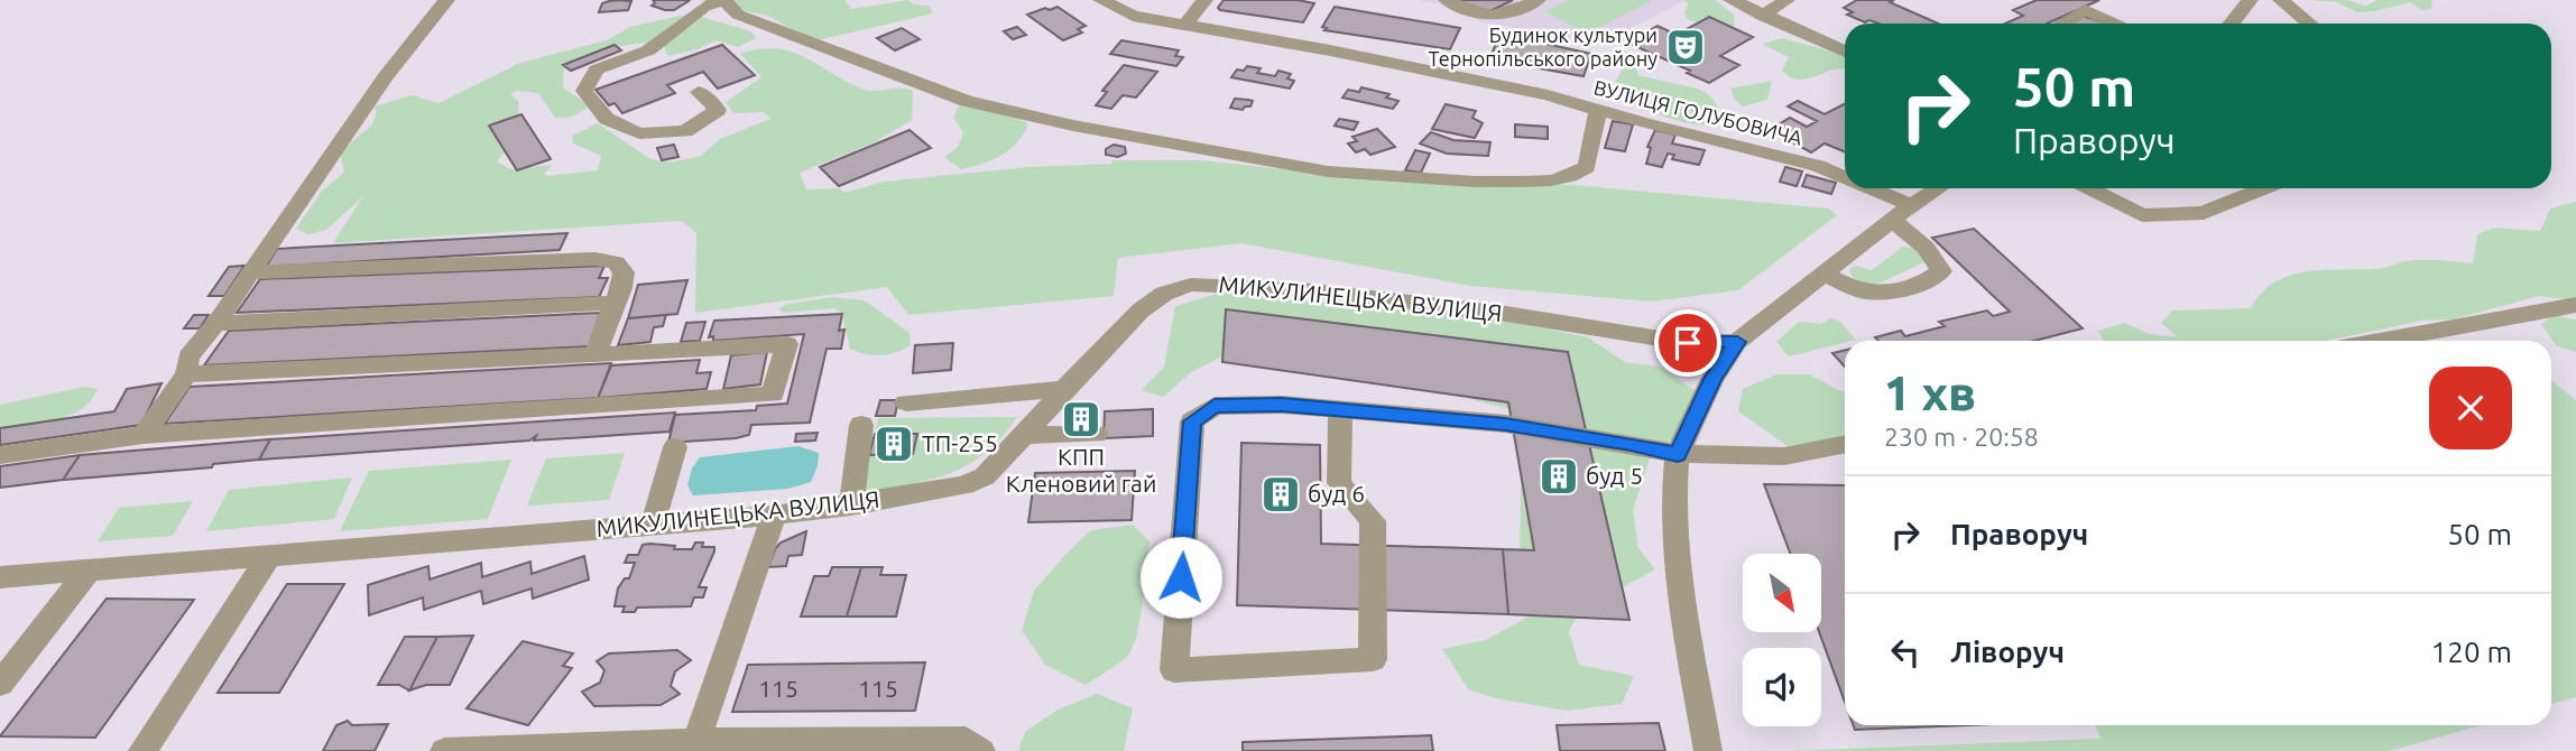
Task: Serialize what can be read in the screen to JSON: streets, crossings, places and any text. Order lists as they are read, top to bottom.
{
  "streets": {
    "street": ["ВУЛИЦЯ ГОЛУБОВИЧА", "МИКУЛИНЕЦЬКА ВУЛИЦЯ"]
  },
  "places": {
    "theatre": ["Будинок культури Тернопільського району"],
    "building": [
      "КПП Кленовий гай",
      "ТП-255",
      "буд 5",
      "буд 6"
    ]
  },
  "house_numbers": ["115", "115"],
  "north": "bottom right",
  "page": {
    "turn": ["50 m", "Праворуч"],
    "heading": ["1 хв", "230 m · 20:58"],
    "list": [
      {
        "name": "Праворуч",
        "value": "50 m"
      },
      {
        "name": "Ліворуч",
        "value": "120 m"
      }
    ]
  }
}
